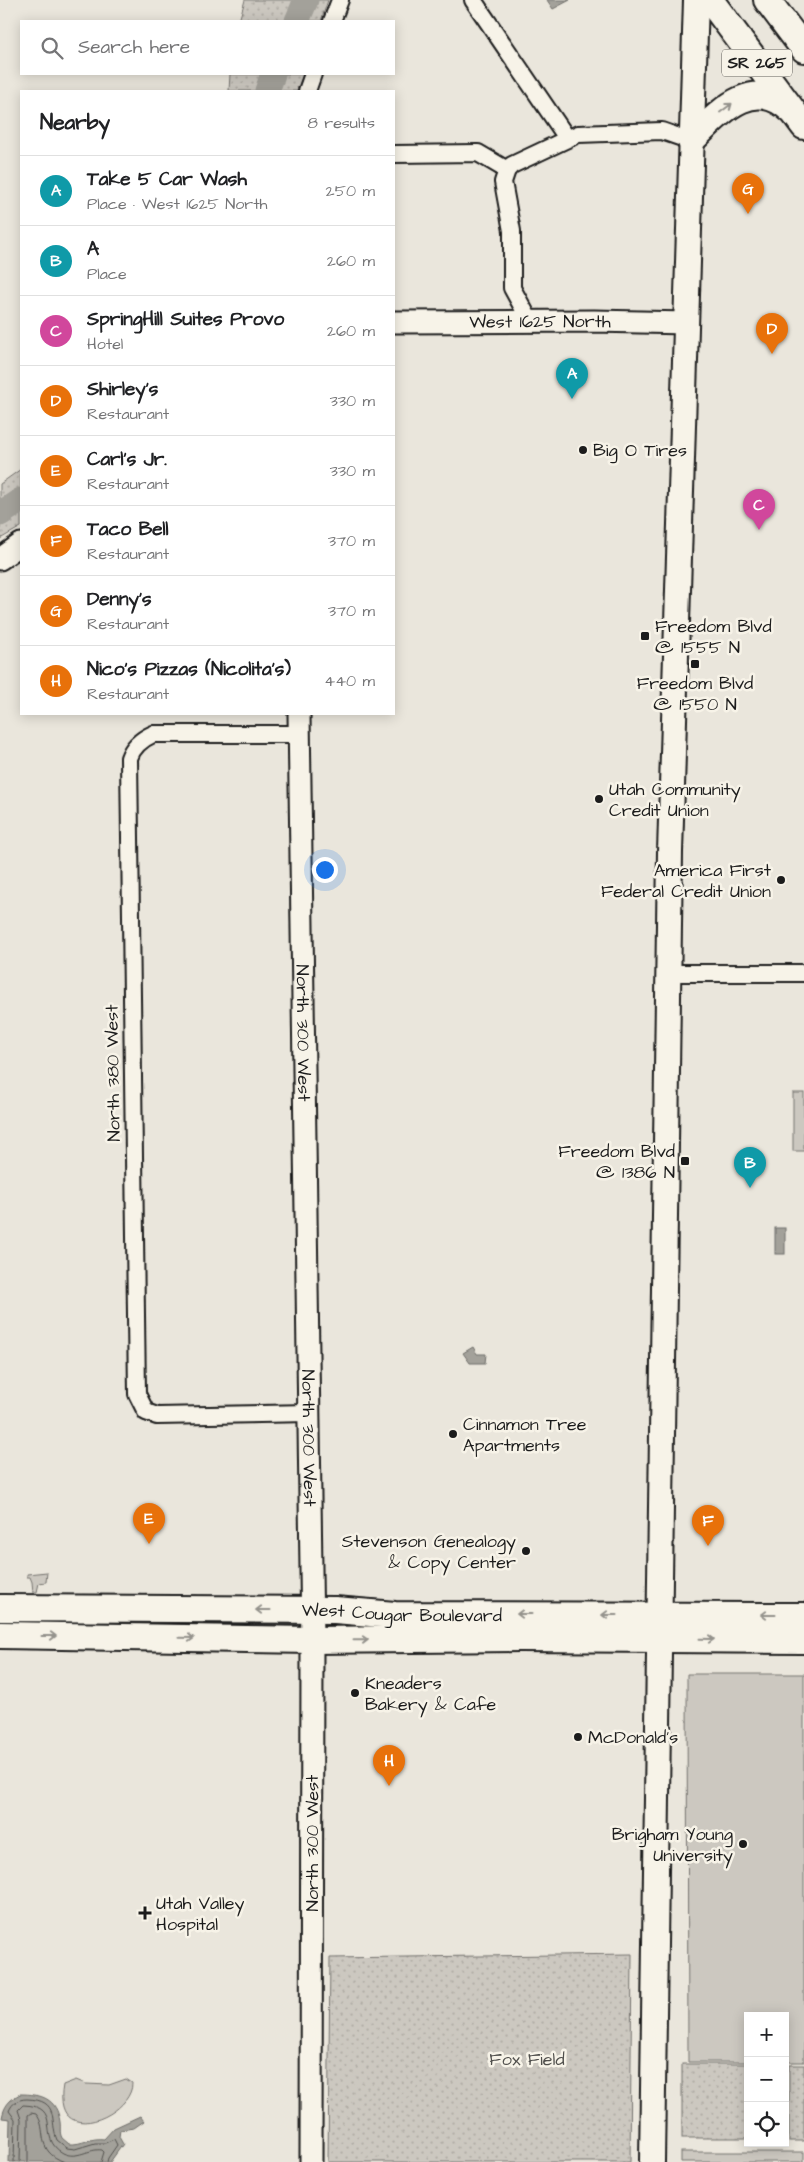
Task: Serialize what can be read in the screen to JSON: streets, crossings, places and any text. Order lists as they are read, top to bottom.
{
  "streets": {
    "main road": ["SR 265", "West Cougar Boulevard"],
    "street": ["West 1625 North", "North 300 West", "North 380 West"]
  },
  "crossings": [
    ["North 300 West", "North 380 West"],
    ["North 300 West", "West Cougar Boulevard"]
  ],
  "parks": ["Fox Field"],
  "places": {
    "other": [
      "Big O Tires",
      "Utah Community Credit Union",
      "America First Federal Credit Union",
      "Cinnamon Tree Apartments",
      "Stevenson Genealogy & Copy Center",
      "Kneaders Bakery & Cafe",
      "McDonald's",
      "Brigham Young University"
    ],
    "transit": ["Freedom Blvd @ 1555 N", "Freedom Blvd @ 1550 N", "Freedom Blvd @ 1386 N"],
    "health": ["Utah Valley Hospital"]
  },
  "page": {
    "search": "Search here",
    "heading": ["Nearby", "8 results"],
    "list": [
      {
        "mark": "A",
        "name": "Take 5 Car Wash",
        "note": "Place · West 1625 North",
        "value": "250 m"
      },
      {
        "mark": "B",
        "name": "A",
        "note": "Place",
        "value": "260 m"
      },
      {
        "mark": "C",
        "name": "SpringHill Suites Provo",
        "note": "Hotel",
        "value": "260 m"
      },
      {
        "mark": "D",
        "name": "Shirley's",
        "note": "Restaurant",
        "value": "330 m"
      },
      {
        "mark": "E",
        "name": "Carl's Jr.",
        "note": "Restaurant",
        "value": "330 m"
      },
      {
        "mark": "F",
        "name": "Taco Bell",
        "note": "Restaurant",
        "value": "370 m"
      },
      {
        "mark": "G",
        "name": "Denny's",
        "note": "Restaurant",
        "value": "370 m"
      },
      {
        "mark": "H",
        "name": "Nico's Pizzas (Nicolita's)",
        "note": "Restaurant",
        "value": "440 m"
      }
    ],
    "pins": [
      "G",
      "D",
      "A",
      "C",
      "B",
      "E",
      "F",
      "H"
    ],
    "map_buttons": ["+", "−"]
  }
}
